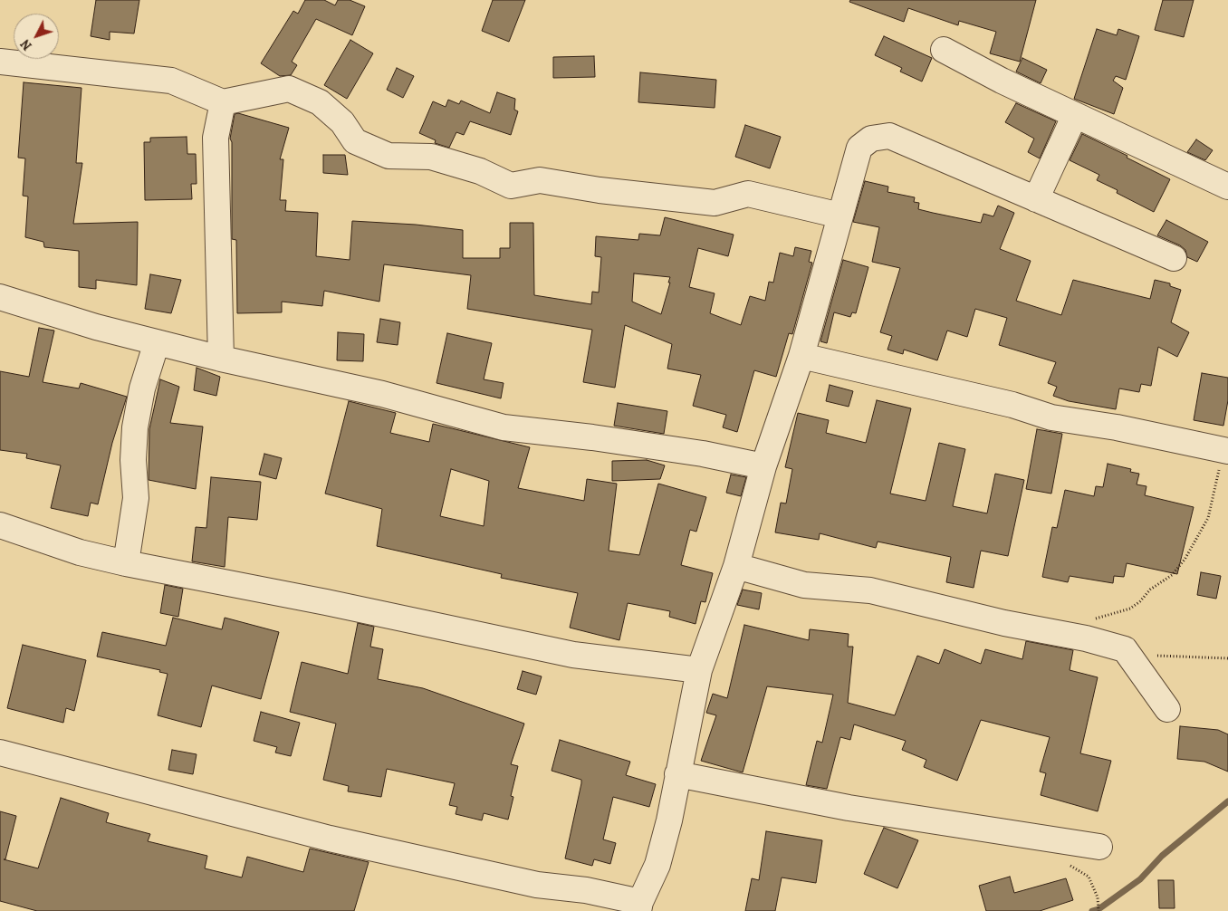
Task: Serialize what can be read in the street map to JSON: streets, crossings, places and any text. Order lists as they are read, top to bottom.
{
  "north": "bottom left"
}
